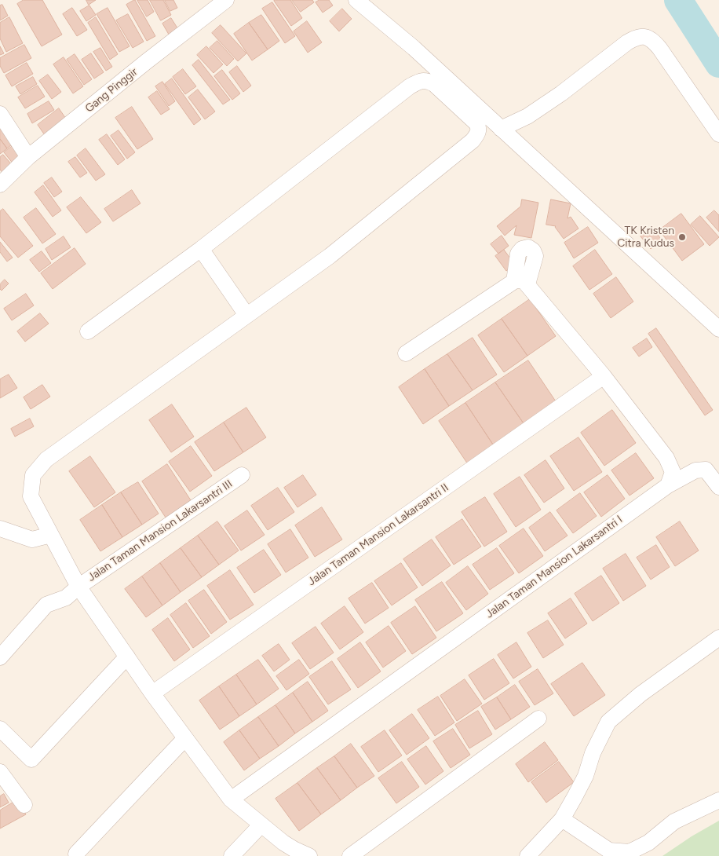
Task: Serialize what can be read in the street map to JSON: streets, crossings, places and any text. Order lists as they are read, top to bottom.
{
  "streets": {
    "street": [
      "Gang Pinggir",
      "Jalan Taman Mansion Lakarsantri III",
      "Jalan Taman Mansion Lakarsantri II",
      "Jalan Taman Mansion Lakarsantri I"
    ]
  },
  "places": ["TK Kristen Citra Kudus"]
}
